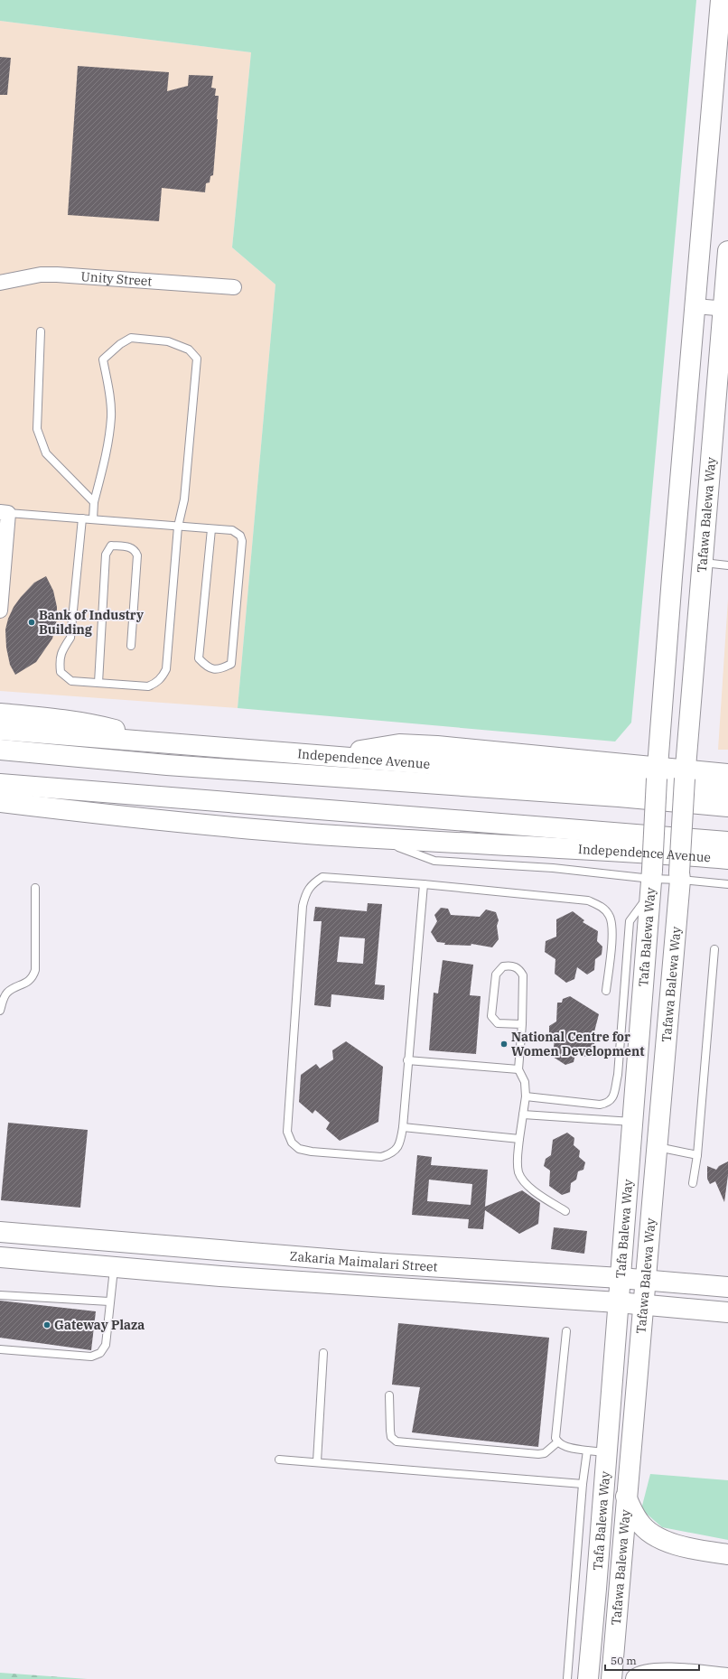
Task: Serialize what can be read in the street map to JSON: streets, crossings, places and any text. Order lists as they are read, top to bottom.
{
  "streets": {
    "main road": [
      "Tafawa Balewa Way",
      "Independence Avenue",
      "Tafa Balewa Way",
      "Zakaria Maimalari Street"
    ],
    "street": ["Unity Street"]
  },
  "crossings": [
    ["Tafawa Balewa Way", "Zakaria Maimalari Street"],
    ["Tafa Balewa Way", "Zakaria Maimalari Street"]
  ],
  "places": ["Bank of Industry Building", "National Centre for Women Development", "Gateway Plaza"],
  "scale_bar": "50 m"
}
